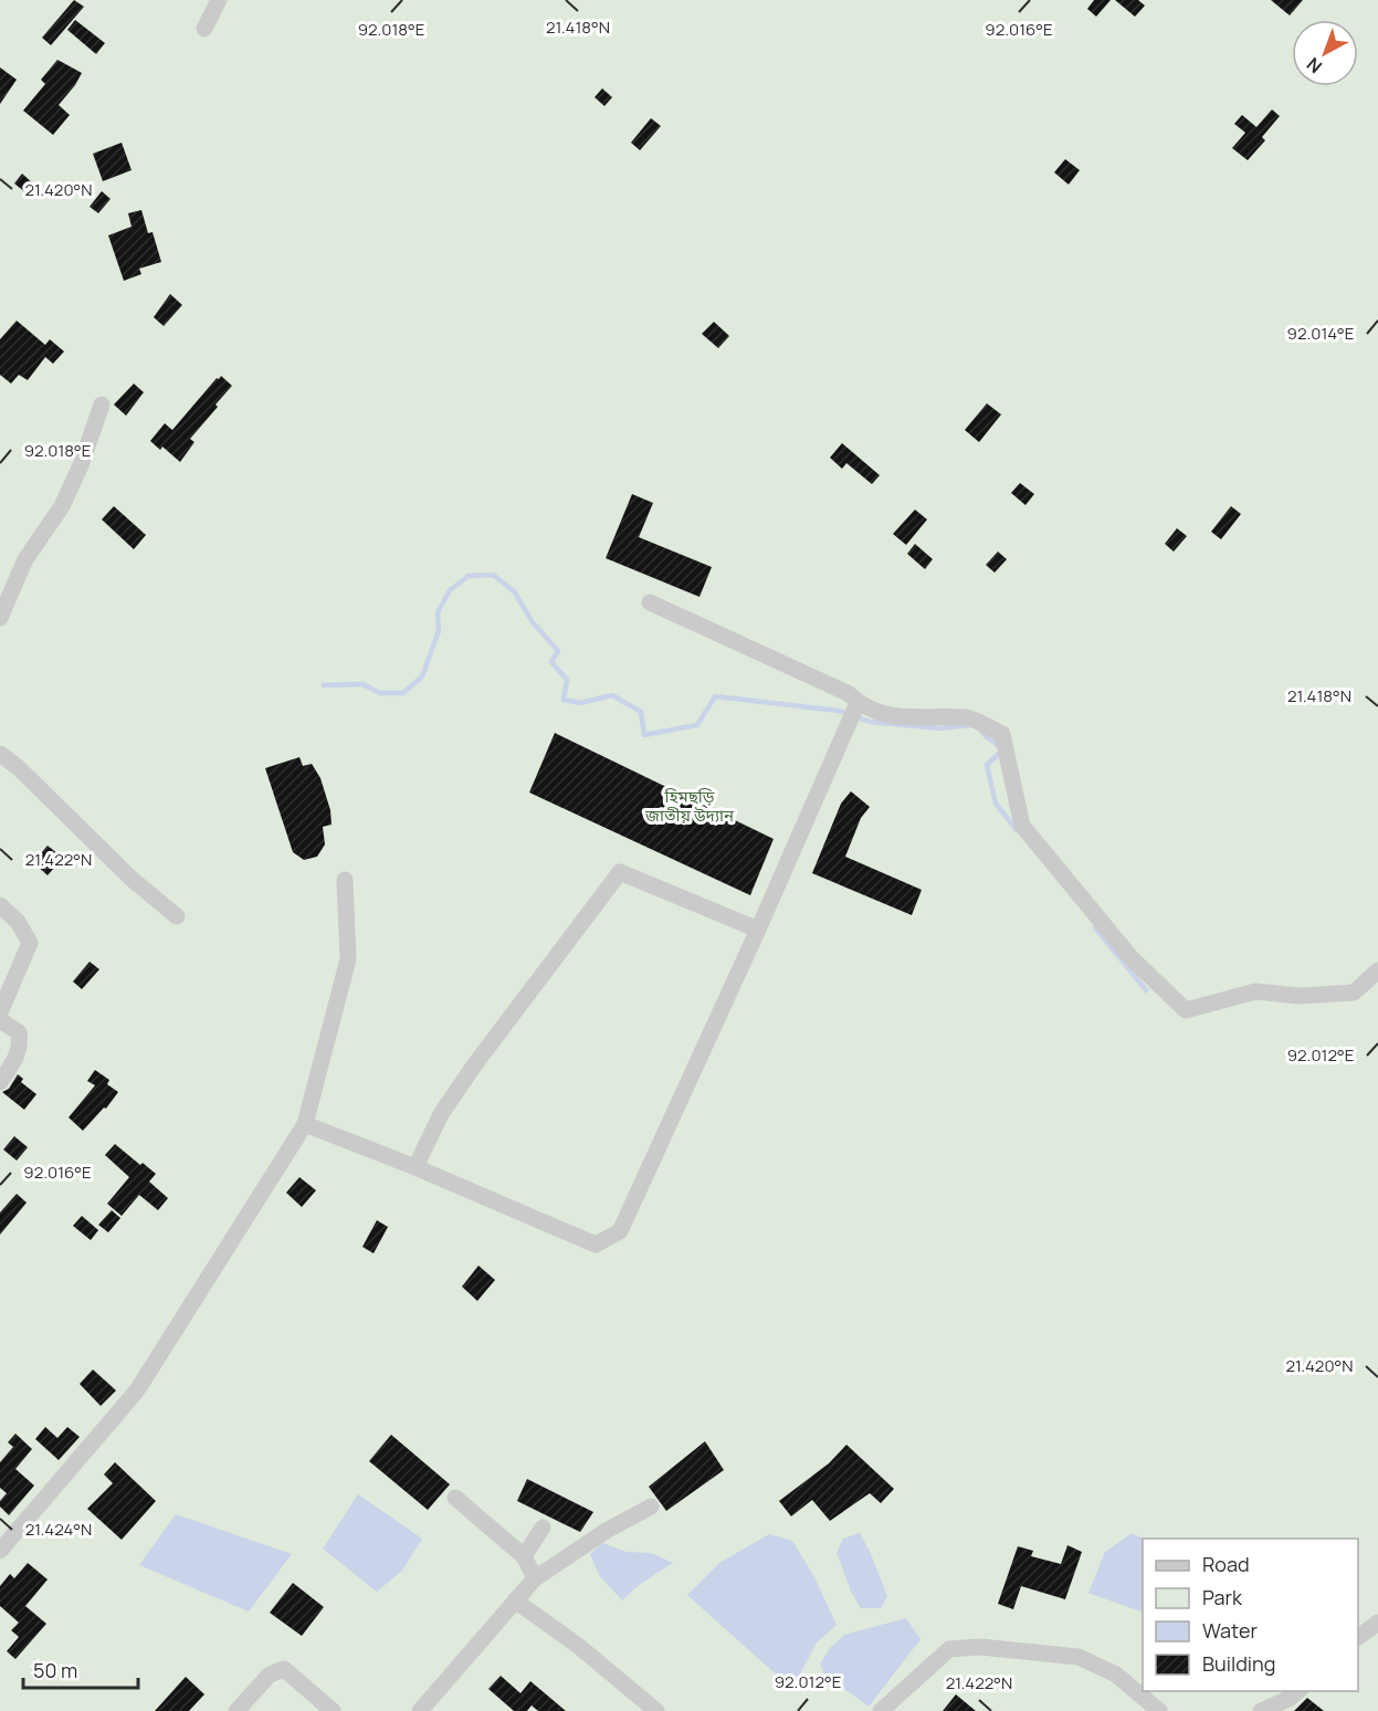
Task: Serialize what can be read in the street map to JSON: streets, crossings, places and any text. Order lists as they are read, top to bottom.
{
  "parks": ["হিমছড়ি জাতীয় উদ্যান"],
  "legend": [
    "Road",
    "Park",
    "Water",
    "Building"
  ],
  "scale_bar": "50 m",
  "north": "bottom left",
  "coordinates": [
    "21.418°N",
    "92.018°E",
    "92.016°E",
    "21.420°N",
    "92.014°E",
    "21.422°N",
    "92.012°E",
    "21.424°N"
  ]
}
